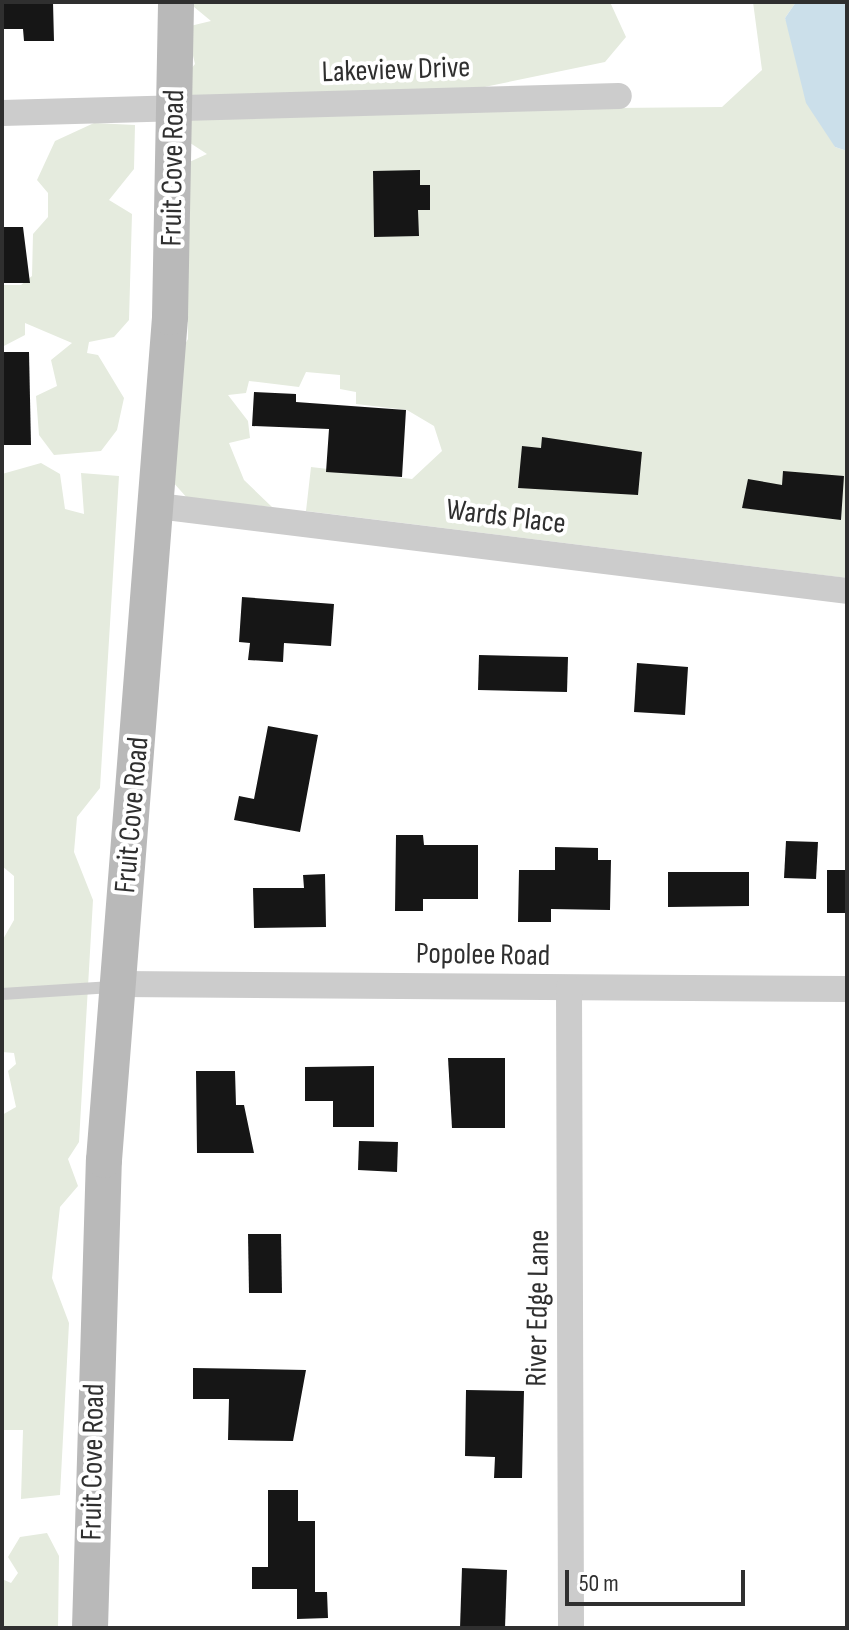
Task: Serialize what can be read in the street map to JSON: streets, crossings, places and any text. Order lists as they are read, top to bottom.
{
  "streets": {
    "street": [
      "Lakeview Drive",
      "Fruit Cove Road",
      "Wards Place",
      "Popolee Road",
      "River Edge Lane"
    ]
  },
  "crossings": [
    ["Lakeview Drive", "Fruit Cove Road"],
    ["Fruit Cove Road", "Wards Place"],
    ["Fruit Cove Road", "Popolee Road"],
    ["Popolee Road", "River Edge Lane"]
  ],
  "scale_bar": "50 m"
}
